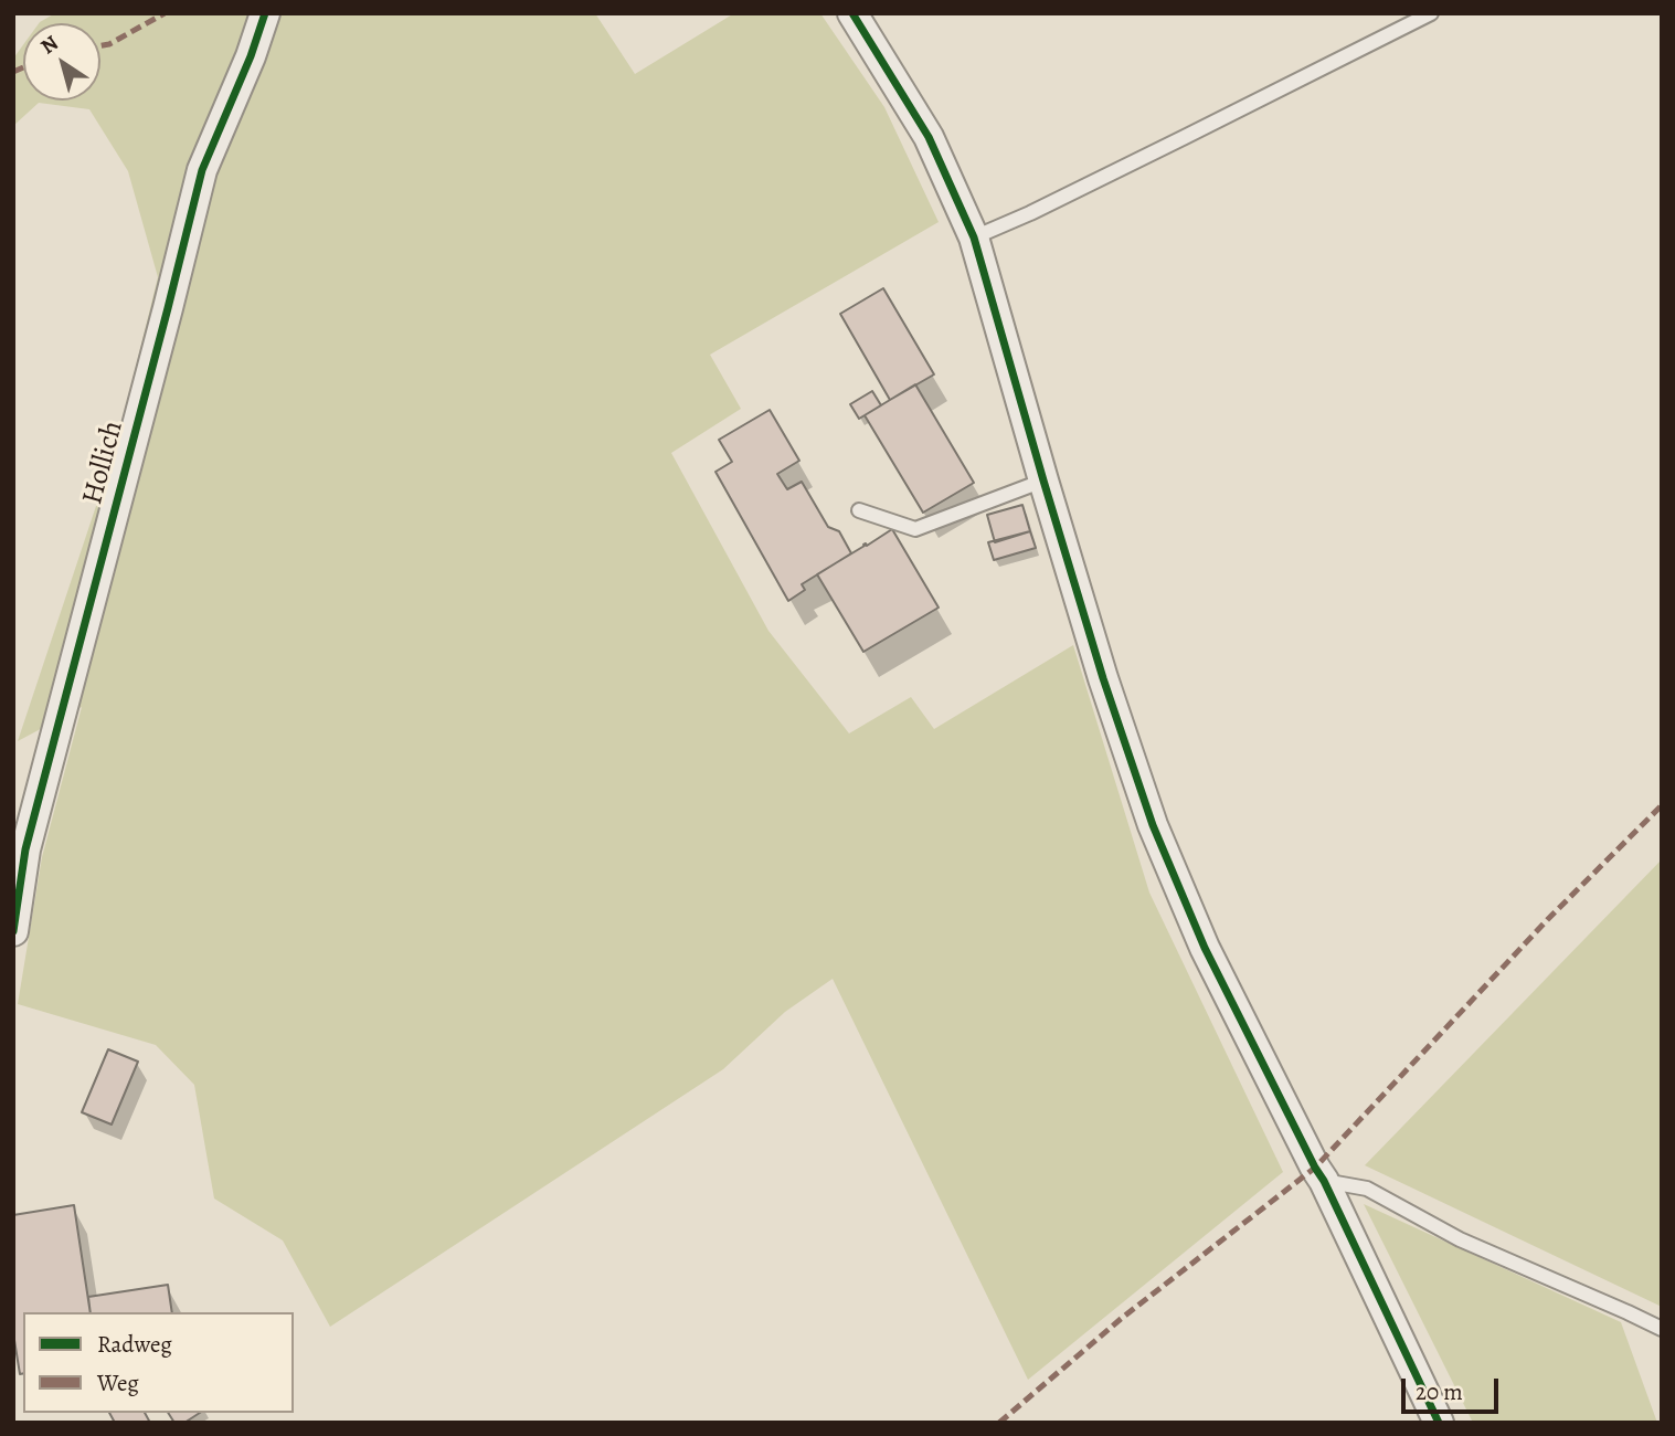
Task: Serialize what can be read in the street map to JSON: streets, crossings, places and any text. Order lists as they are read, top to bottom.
{
  "streets": {
    "street": ["Hollich"]
  },
  "legend": ["Radweg", "Weg"],
  "scale_bar": "20 m",
  "north": "top left"
}
